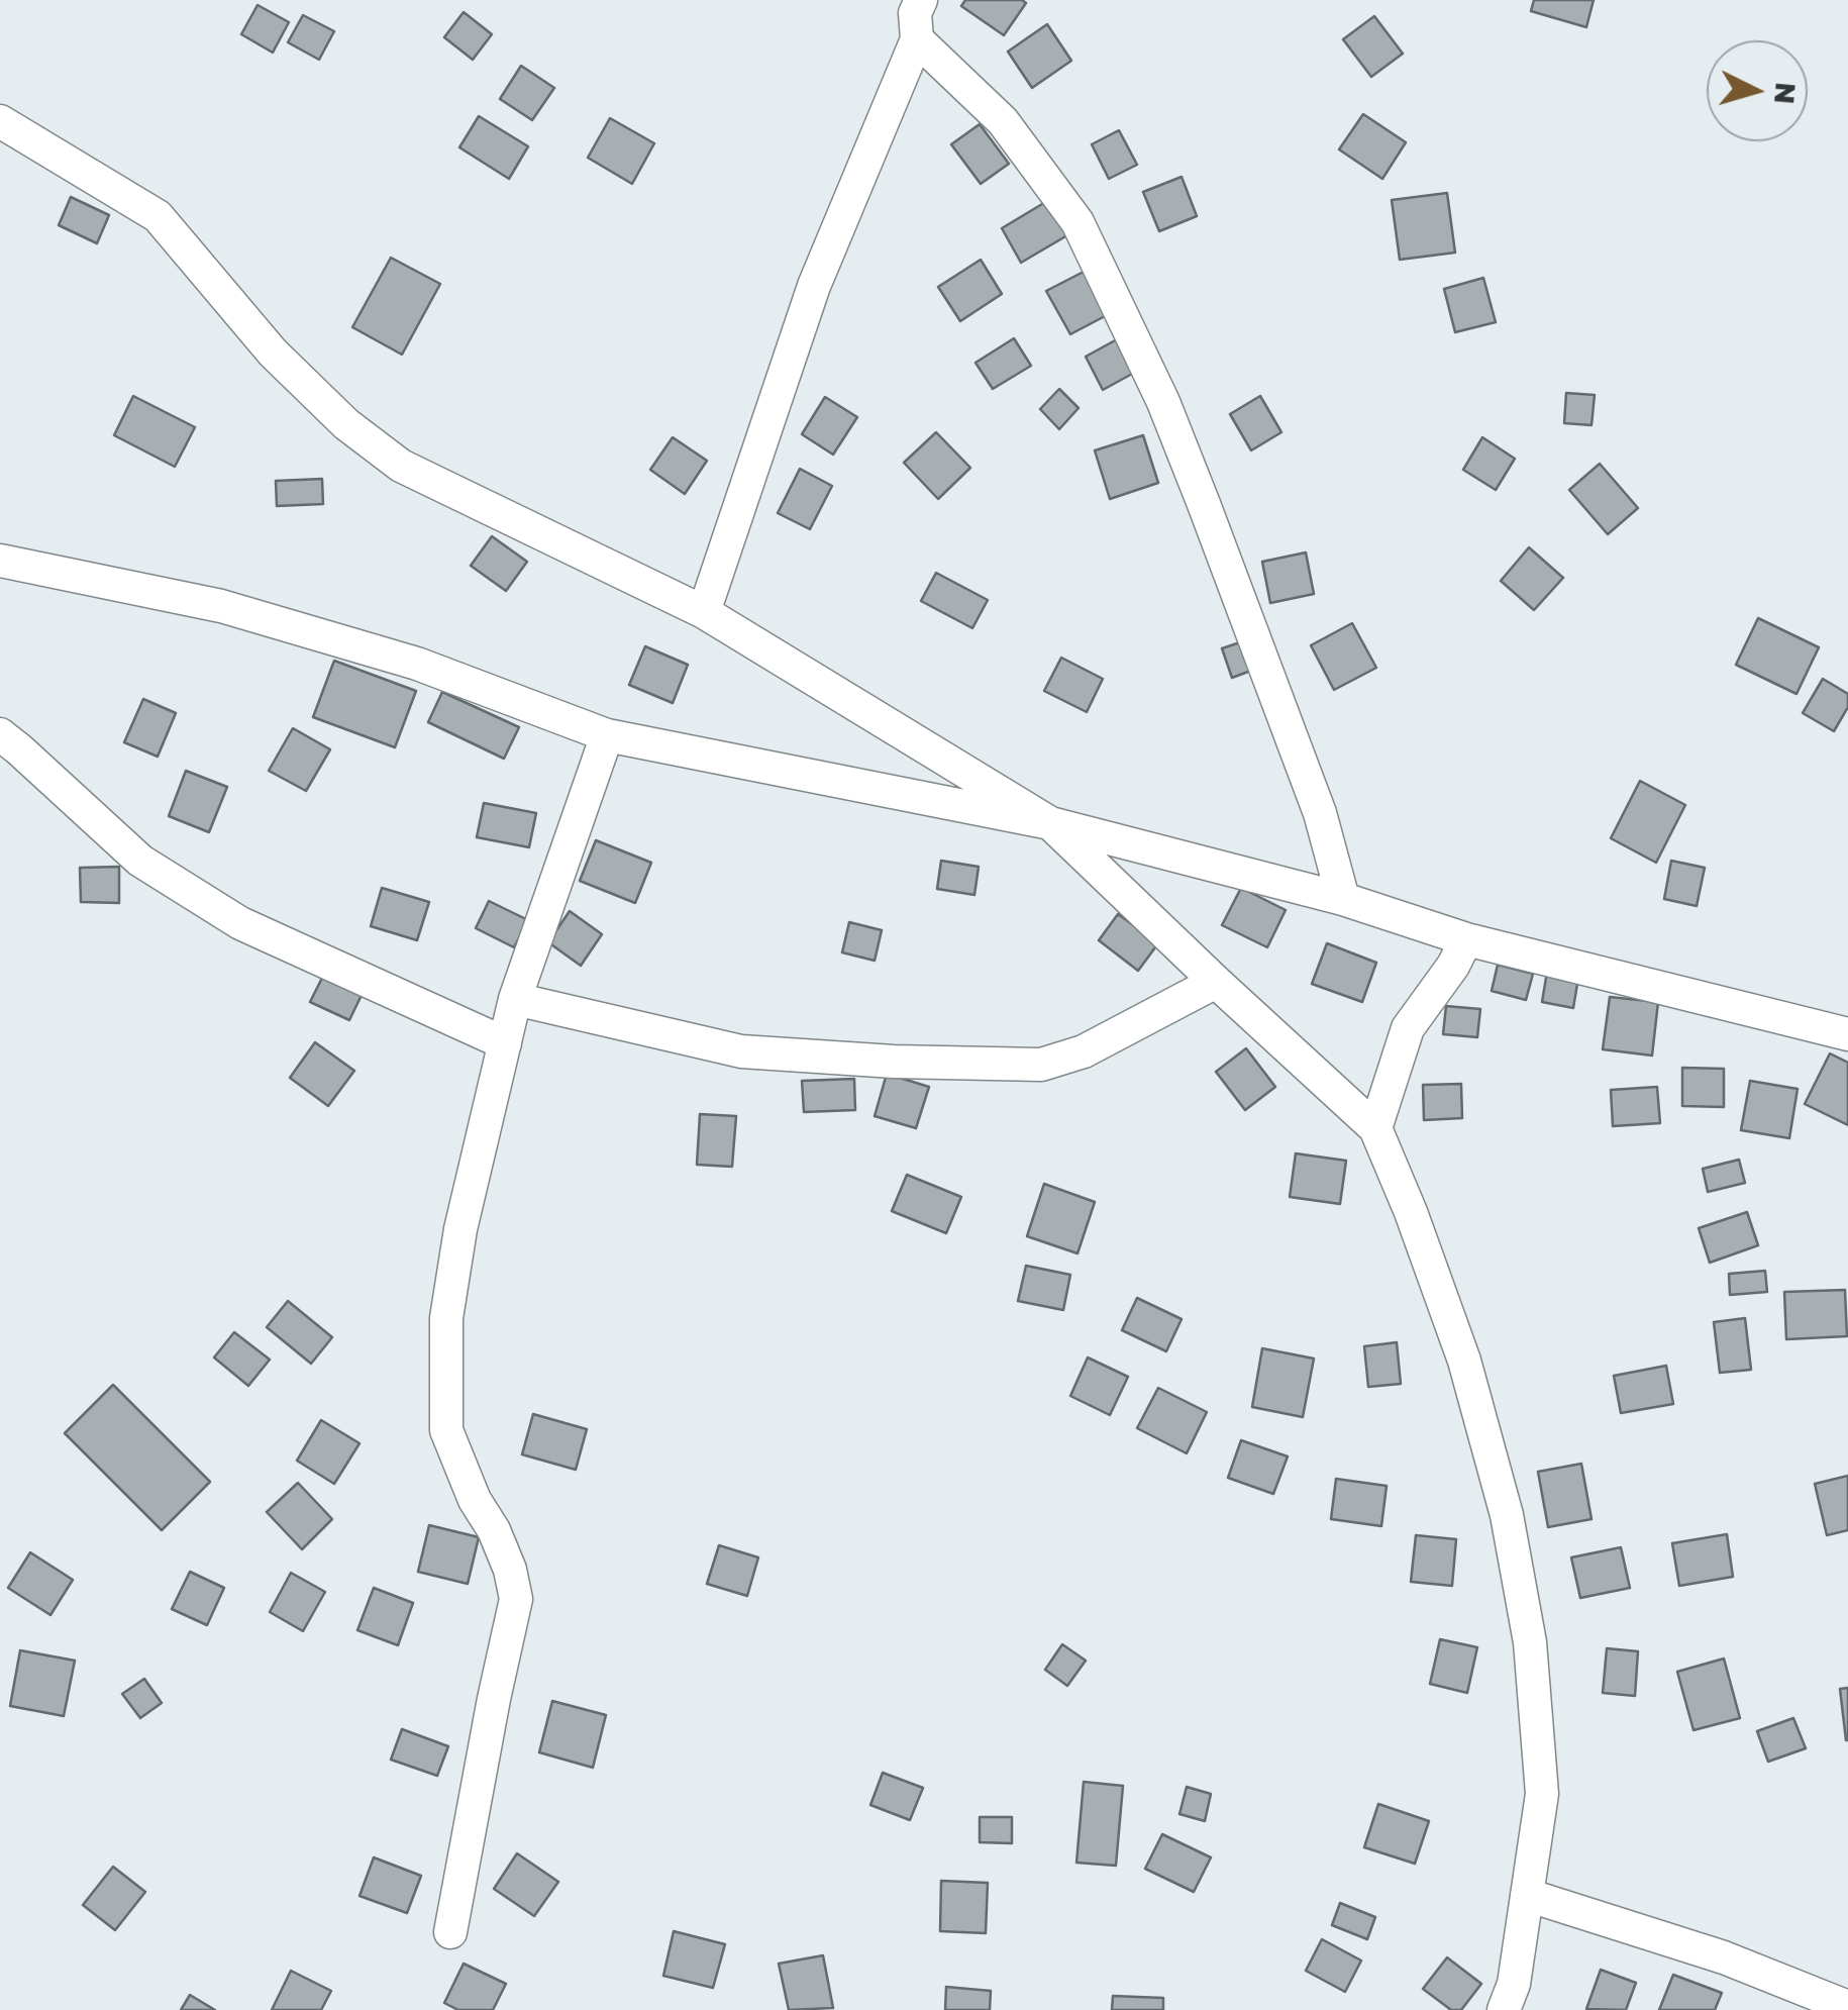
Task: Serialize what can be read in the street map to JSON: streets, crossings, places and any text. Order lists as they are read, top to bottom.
{
  "north": "right"
}
